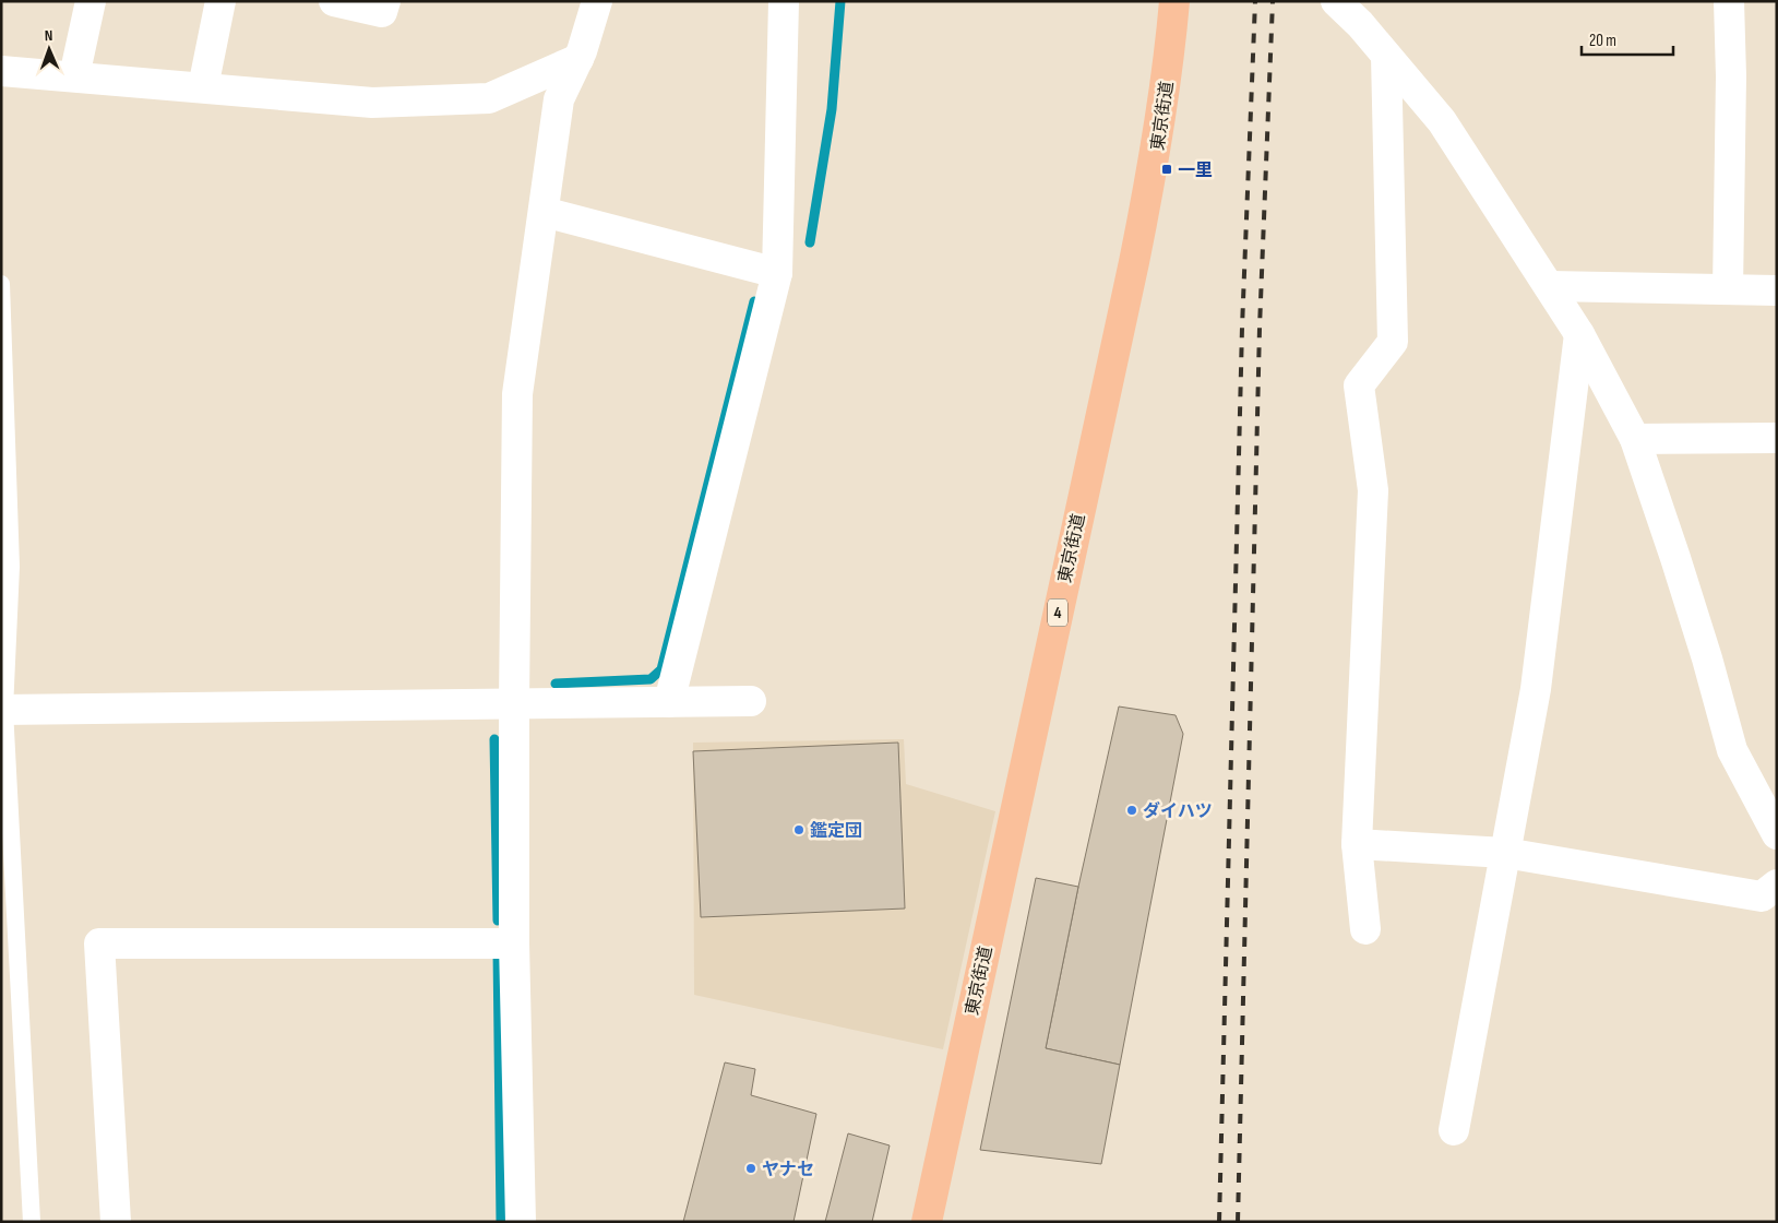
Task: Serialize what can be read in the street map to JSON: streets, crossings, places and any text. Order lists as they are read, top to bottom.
{
  "streets": {
    "highway": ["東京街道", "4"]
  },
  "places": {
    "transit": ["一里"],
    "other": ["ダイハツ", "鑑定団", "ヤナセ"]
  },
  "scale_bar": "20 m",
  "north": "top"
}
